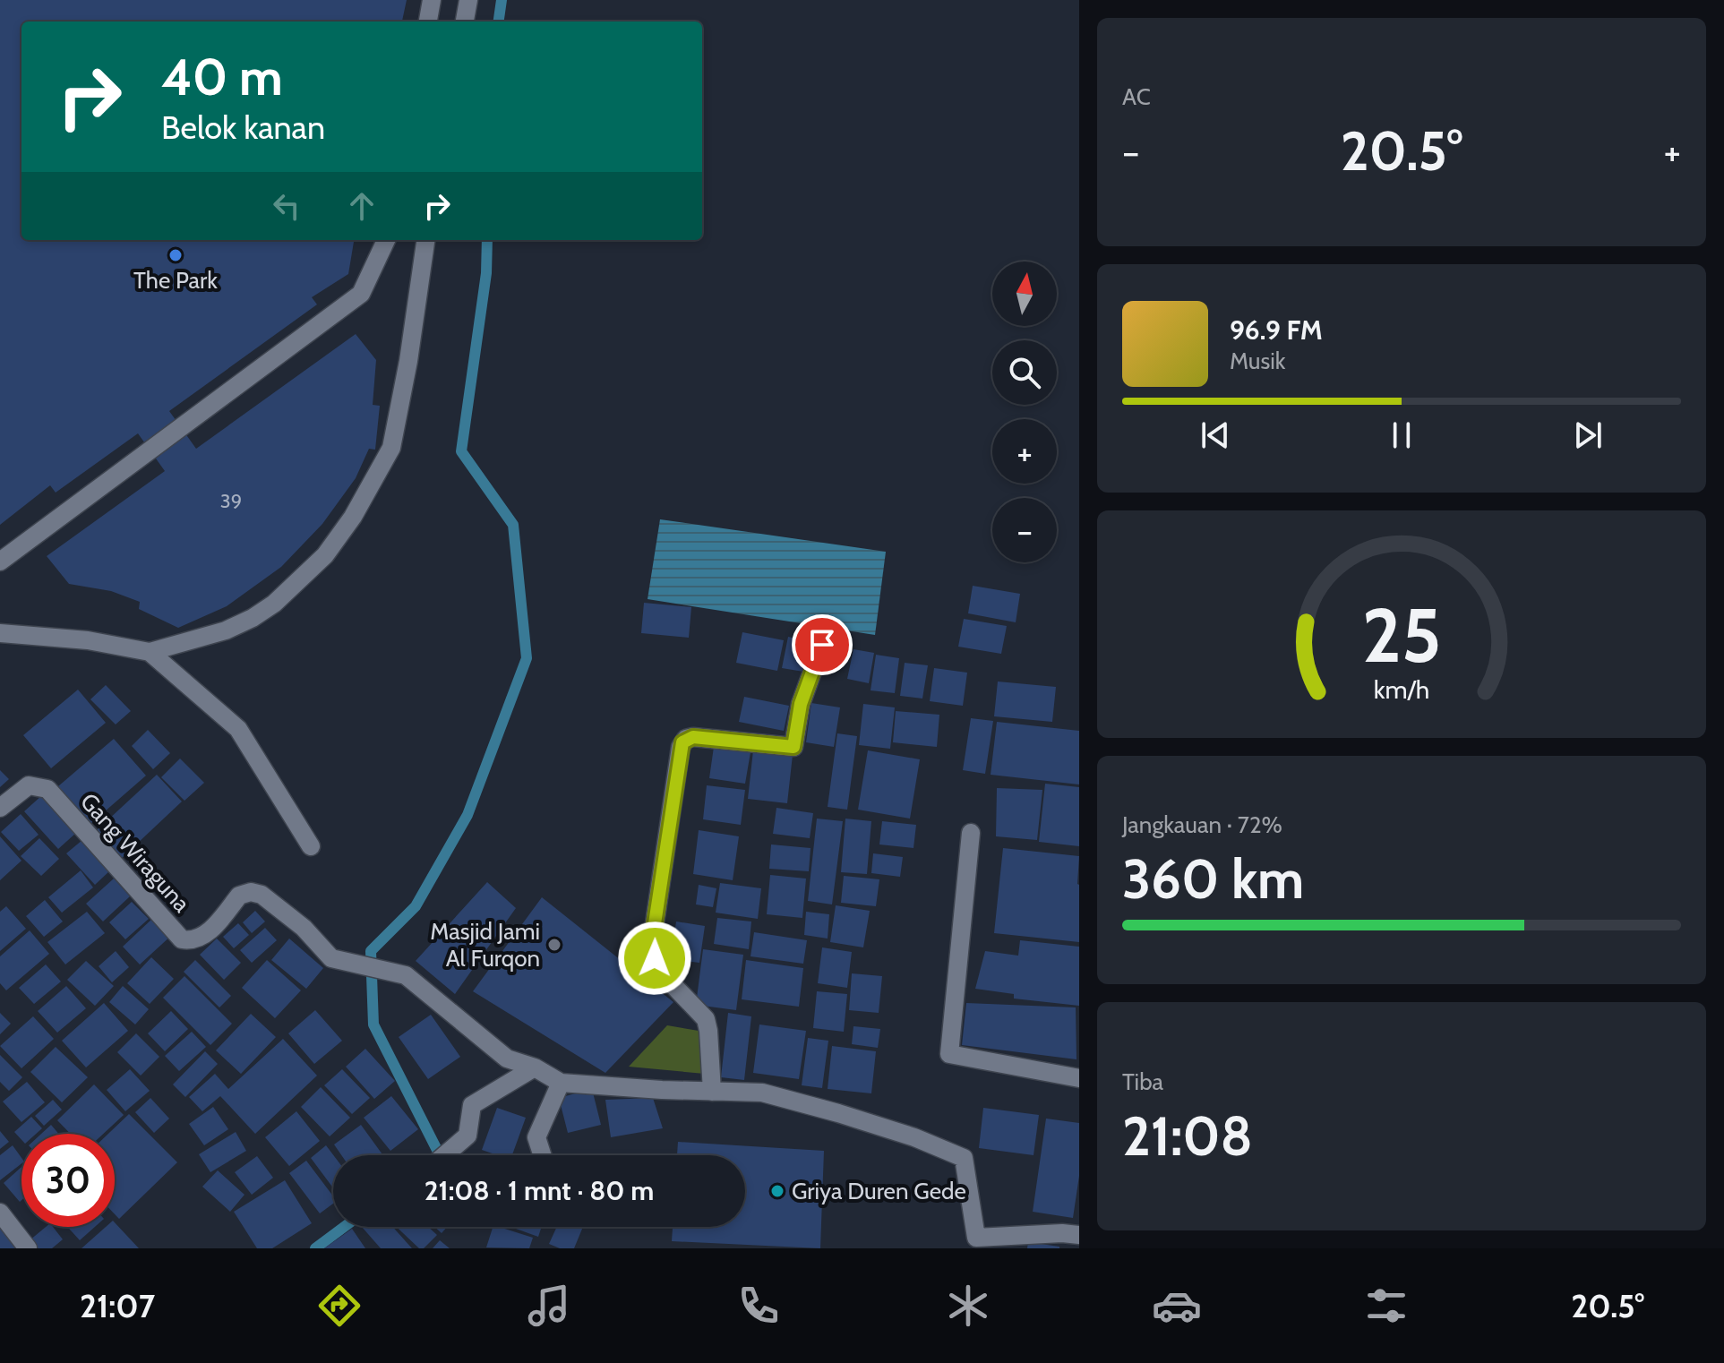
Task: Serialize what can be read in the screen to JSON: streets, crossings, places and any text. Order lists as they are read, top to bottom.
{
  "streets": {
    "street": ["Gang Wiraguna"]
  },
  "places": ["The Park", "Masjid Jami Al Furqon", "Griya Duren Gede"],
  "house_numbers": ["39"],
  "north": "top",
  "page": {
    "tile": [
      "AC",
      ["Jangkauan · 72%", "360 km"],
      ["Tiba", "21:08"]
    ],
    "turn": ["40 m", "Belok kanan"],
    "heat": ["−", "20.5°", "+"],
    "map_buttons": ["+", "−"],
    "song": ["96.9 FM", "Musik"],
    "limit": "30",
    "trip": "21:08 · 1 mnt · 80 m",
    "tabs": ["21:07", "20.5°"],
    "gauge": ["25", "km/h"]
  }
}
